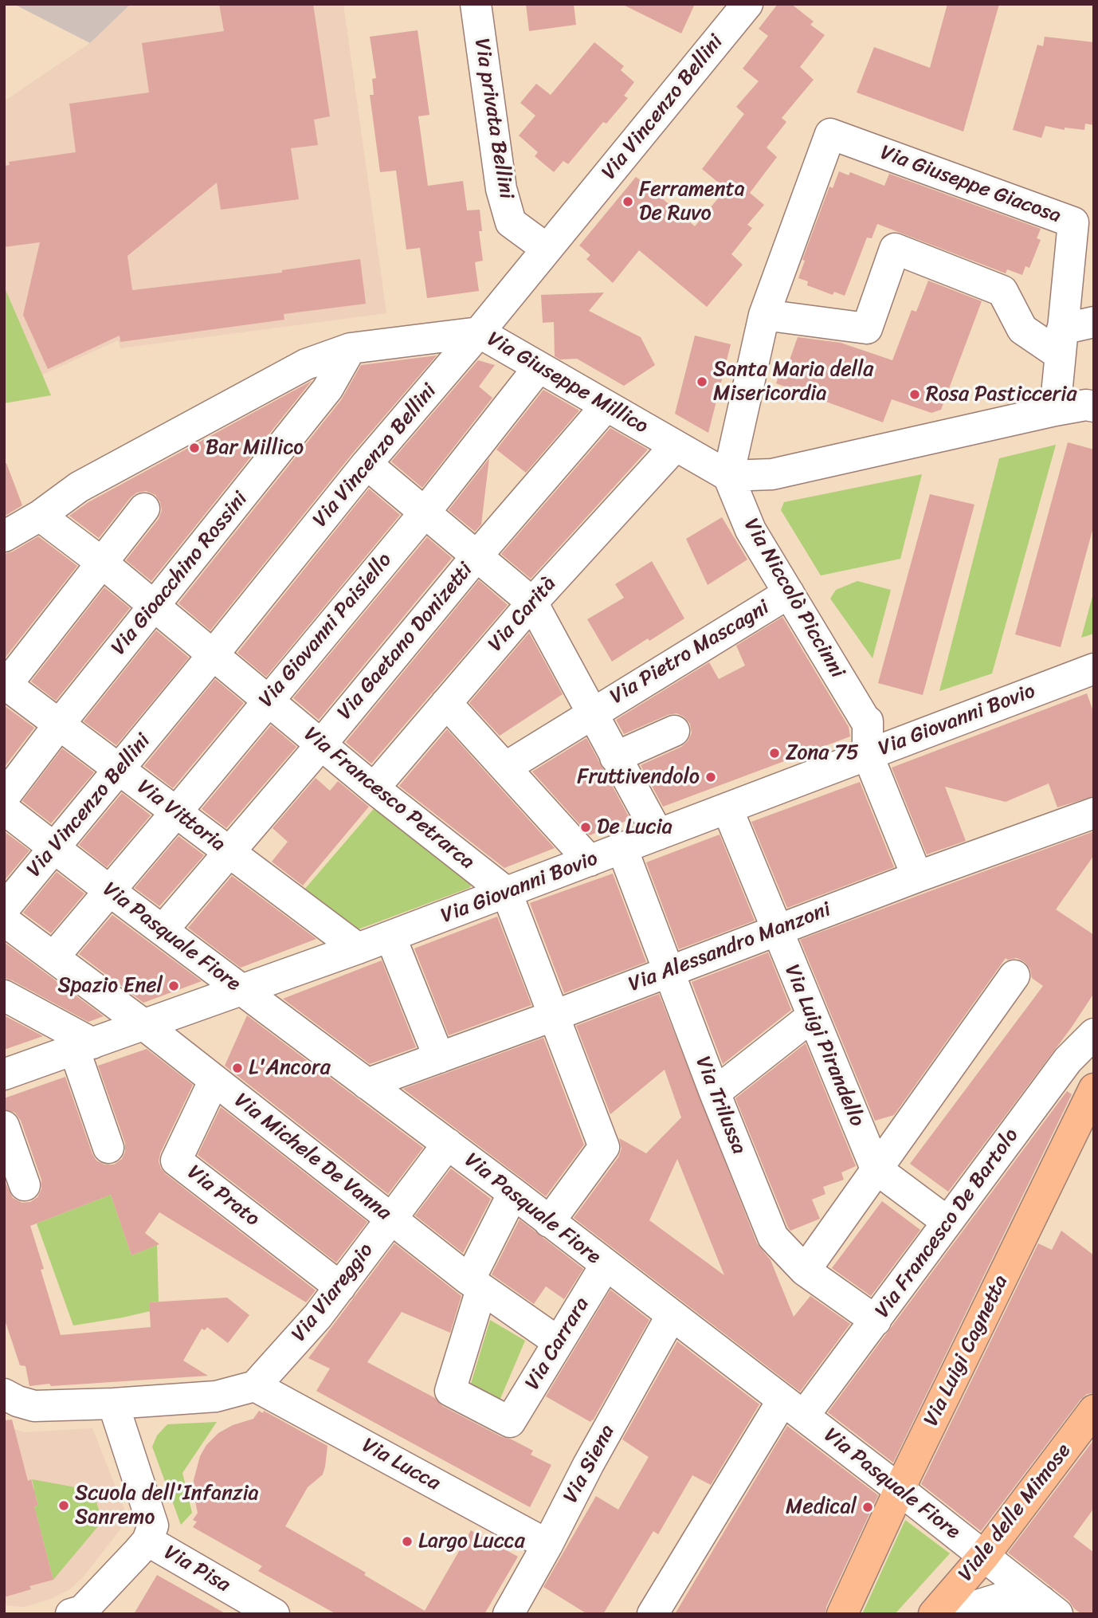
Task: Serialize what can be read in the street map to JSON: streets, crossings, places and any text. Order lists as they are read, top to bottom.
{
  "streets": {
    "main road": ["Via Luigi Cagnetta", "Viale delle Mimose"],
    "street": [
      "Via Vincenzo Bellini",
      "Via privata Bellini",
      "Via Giuseppe Giacosa",
      "Via Giuseppe Millico",
      "Via Gioacchino Rossini",
      "Via Niccolò Piccinni",
      "Via Carità",
      "Via Giovanni Paisiello",
      "Via Gaetano Donizetti",
      "Via Pietro Mascagni",
      "Via Giovanni Bovio",
      "Via Francesco Petrarca",
      "Via Vittoria",
      "Via Pasquale Fiore",
      "Via Alessandro Manzoni",
      "Via Luigi Pirandello",
      "Via Trilussa",
      "Via Michele De Vanna",
      "Via Prato",
      "Via Francesco De Bartolo",
      "Via Viareggio",
      "Via Carrara",
      "Via Siena",
      "Via Lucca",
      "Via Pisa"
    ]
  },
  "crossings": [
    ["Via Vincenzo Bellini", "Via privata Bellini"],
    ["Via Vincenzo Bellini", "Via Giuseppe Millico"],
    ["Via Vincenzo Bellini", "Via Francesco Petrarca"],
    ["Via Vincenzo Bellini", "Via Vittoria"],
    ["Via Vincenzo Bellini", "Via Pasquale Fiore"],
    ["Via Giuseppe Millico", "Via Gioacchino Rossini"],
    ["Via Giuseppe Millico", "Via Niccolò Piccinni"],
    ["Via Giuseppe Millico", "Via Carità"],
    ["Via Giuseppe Millico", "Via Giovanni Paisiello"],
    ["Via Giuseppe Millico", "Via Gaetano Donizetti"],
    ["Via Giuseppe Millico", "Via Francesco Petrarca"],
    ["Via Gioacchino Rossini", "Via Francesco Petrarca"],
    ["Via Gioacchino Rossini", "Via Vittoria"],
    ["Via Niccolò Piccinni", "Via Pietro Mascagni"],
    ["Via Niccolò Piccinni", "Via Giovanni Bovio"],
    ["Via Carità", "Via Francesco Petrarca"],
    ["Via Giovanni Paisiello", "Via Francesco Petrarca"],
    ["Via Giovanni Paisiello", "Via Vittoria"],
    ["Via Giovanni Paisiello", "Via Pasquale Fiore"],
    ["Via Giovanni Paisiello", "Via Michele De Vanna"],
    ["Via Gaetano Donizetti", "Via Francesco Petrarca"],
    ["Via Gaetano Donizetti", "Via Vittoria"],
    ["Via Gaetano Donizetti", "Via Pasquale Fiore"],
    ["Via Giovanni Bovio", "Via Francesco Petrarca"],
    ["Via Giovanni Bovio", "Via Vittoria"],
    ["Via Giovanni Bovio", "Via Pasquale Fiore"],
    ["Via Giovanni Bovio", "Via Luigi Pirandello"],
    ["Via Giovanni Bovio", "Via Trilussa"],
    ["Via Giovanni Bovio", "Via Michele De Vanna"],
    ["Via Pasquale Fiore", "Via Alessandro Manzoni"],
    ["Via Pasquale Fiore", "Via Francesco De Bartolo"],
    ["Via Pasquale Fiore", "Via Viareggio"],
    ["Via Pasquale Fiore", "Via Carrara"],
    ["Via Pasquale Fiore", "Via Luigi Cagnetta"],
    ["Via Pasquale Fiore", "Via Siena"],
    ["Via Pasquale Fiore", "Viale delle Mimose"],
    ["Via Alessandro Manzoni", "Via Luigi Pirandello"],
    ["Via Alessandro Manzoni", "Via Trilussa"],
    ["Via Trilussa", "Via Francesco De Bartolo"],
    ["Via Michele De Vanna", "Via Prato"],
    ["Via Michele De Vanna", "Via Viareggio"],
    ["Via Michele De Vanna", "Via Carrara"],
    ["Via Prato", "Via Viareggio"],
    ["Via Viareggio", "Via Lucca"],
    ["Via Siena", "Via Lucca"]
  ],
  "places": [
    "Ferramenta De Ruvo",
    "Santa Maria della Misericordia",
    "Rosa Pasticceria",
    "Bar Millico",
    "Zona 75",
    "Fruttivendolo",
    "De Lucia",
    "Spazio Enel",
    "L'Ancora",
    "Scuola dell'Infanzia Sanremo",
    "Medical",
    "Largo Lucca"
  ]
}
